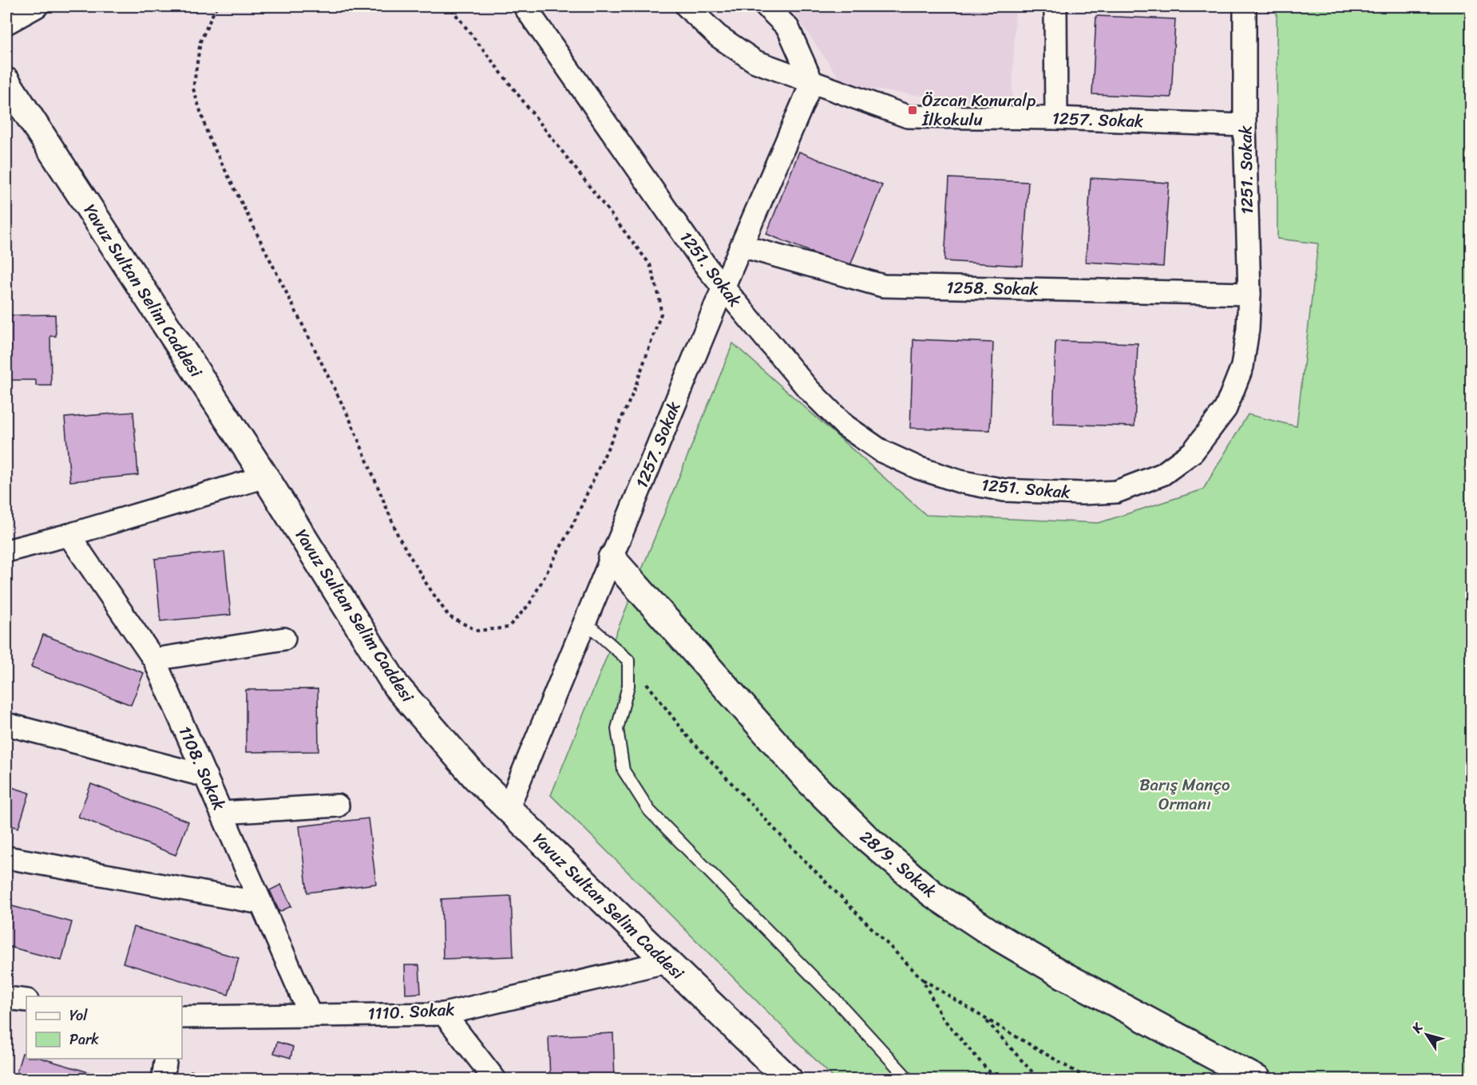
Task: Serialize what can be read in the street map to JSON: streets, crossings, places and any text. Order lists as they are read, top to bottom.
{
  "streets": {
    "street": [
      "1257. Sokak",
      "1251. Sokak",
      "1258. Sokak",
      "Yavuz Sultan Selim Caddesi",
      "1108. Sokak",
      "28/9. Sokak",
      "1110. Sokak"
    ]
  },
  "crossings": [
    ["1257. Sokak", "1251. Sokak"],
    ["1257. Sokak", "1258. Sokak"],
    ["1257. Sokak", "Yavuz Sultan Selim Caddesi"],
    ["1257. Sokak", "28/9. Sokak"],
    ["1251. Sokak", "1258. Sokak"],
    ["Yavuz Sultan Selim Caddesi", "1110. Sokak"],
    ["1108. Sokak", "1110. Sokak"]
  ],
  "parks": ["Barış Manço Ormanı"],
  "places": {
    "transit": ["Özcan Konuralp İlkokulu"]
  },
  "legend": ["Yol", "Park"],
  "north": "top left"
}
